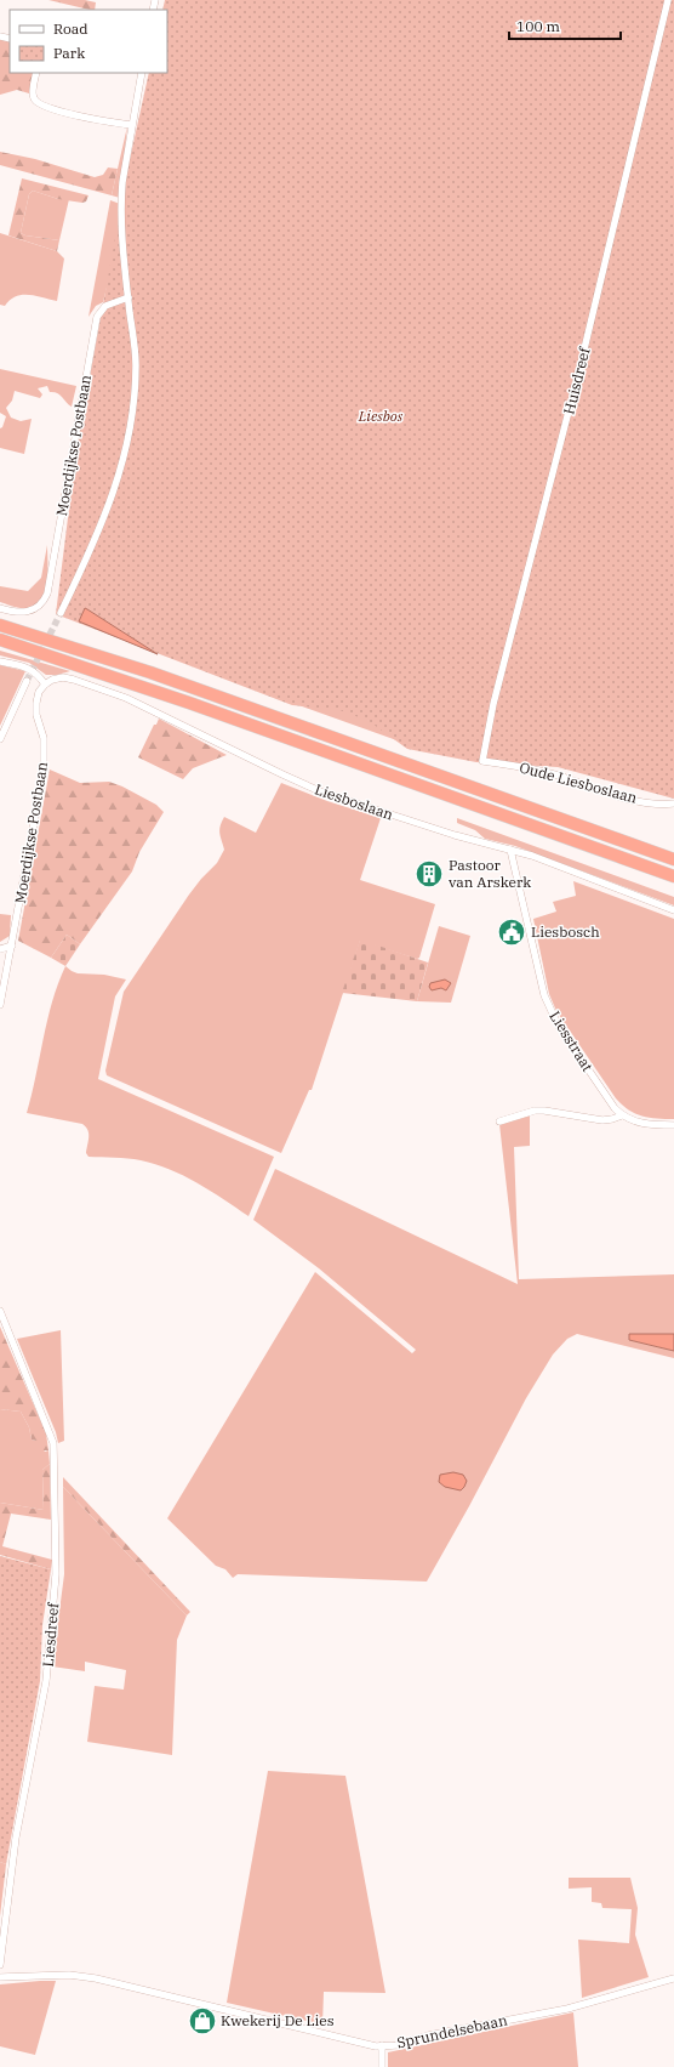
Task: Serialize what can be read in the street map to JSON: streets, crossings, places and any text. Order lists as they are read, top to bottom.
{
  "streets": {
    "street": [
      "Huisdreef",
      "Moerdijkse Postbaan",
      "Oude Liesboslaan",
      "Liesboslaan",
      "Liesstraat",
      "Liesdreef",
      "Sprundelsebaan"
    ]
  },
  "crossings": [
    ["Huisdreef", "Oude Liesboslaan"],
    ["Moerdijkse Postbaan", "Liesboslaan"],
    ["Liesboslaan", "Liesstraat"]
  ],
  "parks": ["Liesbos"],
  "places": {
    "building": ["Pastoor van Arskerk"],
    "public building": ["Liesbosch"],
    "shop": ["Kwekerij De Lies"]
  },
  "legend": ["Road", "Park"],
  "scale_bar": "100 m"
}
